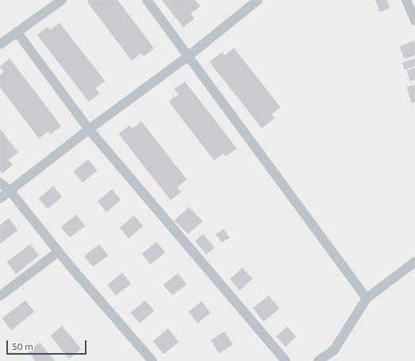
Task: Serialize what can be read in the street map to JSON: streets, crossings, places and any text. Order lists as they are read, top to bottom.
{
  "scale_bar": "50 m"
}
